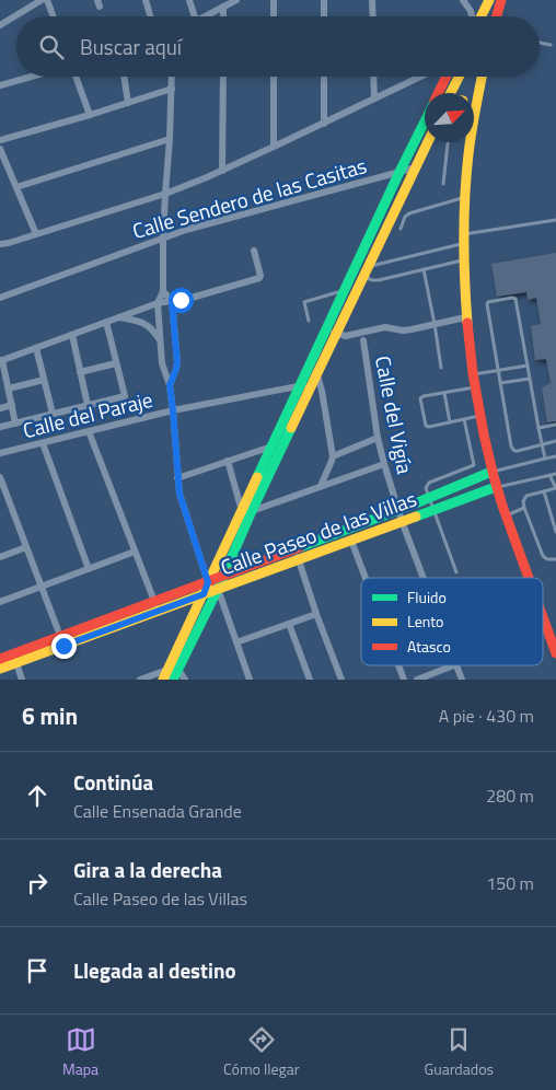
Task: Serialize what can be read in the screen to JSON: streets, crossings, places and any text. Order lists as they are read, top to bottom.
{
  "streets": {
    "street": [
      "Calle Sendero de las Casitas",
      "Calle del Paraje",
      "Calle del Vigía",
      "Calle Paseo de las Villas"
    ]
  },
  "crossings": [
    ["Calle del Vigía", "Calle Paseo de las Villas"]
  ],
  "legend": ["Fluido", "Lento", "Atasco"],
  "north": "top right",
  "page": {
    "search": "Buscar aquí",
    "heading": ["6 min", "A pie · 430 m"],
    "list": [
      ["Continúa", "Calle Ensenada Grande", "280 m"],
      ["Gira a la derecha", "Calle Paseo de las Villas", "150 m"],
      "Llegada al destino"
    ],
    "nav": ["Mapa", "Cómo llegar", "Guardados"]
  }
}
